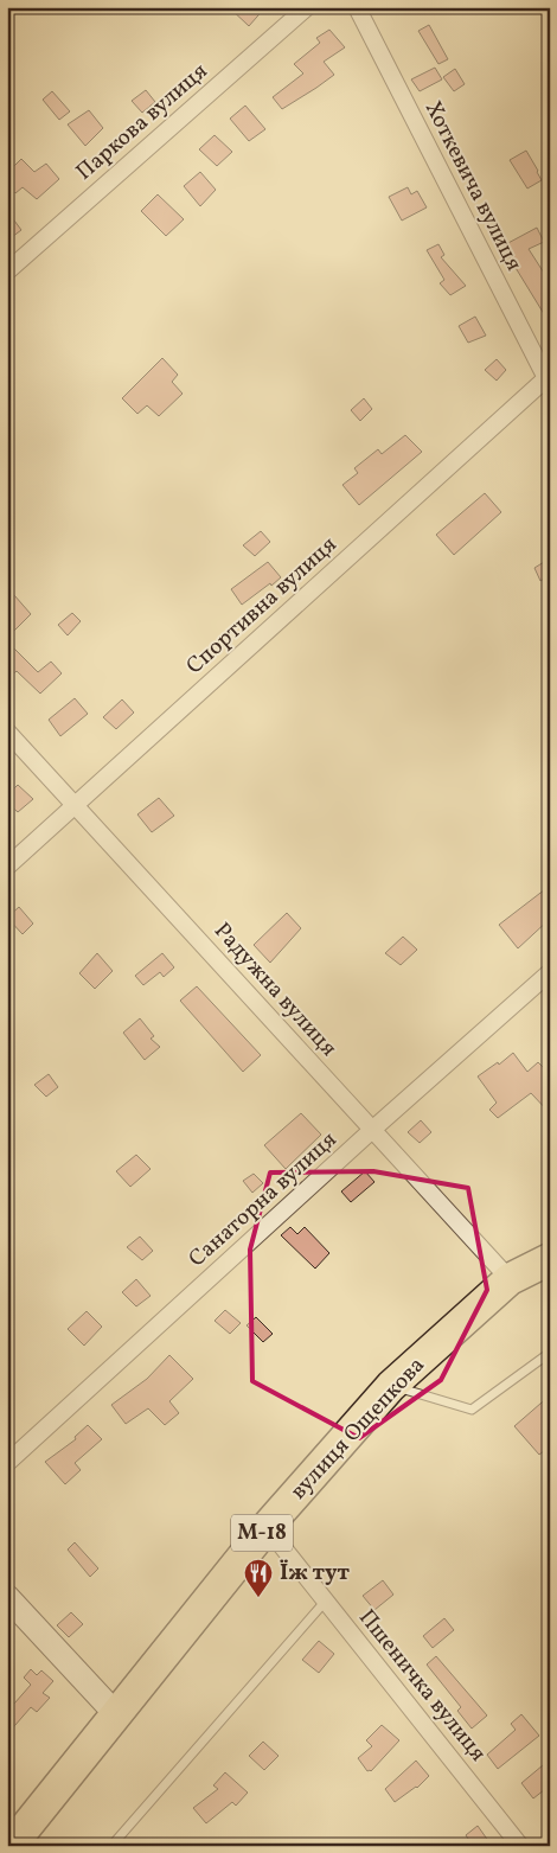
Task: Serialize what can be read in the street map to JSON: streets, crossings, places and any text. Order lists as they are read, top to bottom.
{
  "streets": {
    "highway": ["вулиця Ощепкова", "М-18"],
    "street": [
      "Паркова вулиця",
      "Хоткевича вулиця",
      "Спортивна вулиця",
      "Радужна вулиця",
      "Санаторна вулиця",
      "Пшеничка вулиця"
    ]
  },
  "crossings": [
    ["Хоткевича вулиця", "Спортивна вулиця"],
    ["Спортивна вулиця", "Радужна вулиця"],
    ["Радужна вулиця", "Санаторна вулиця"],
    ["Радужна вулиця", "вулиця Ощепкова"],
    ["вулиця Ощепкова", "Пшеничка вулиця"]
  ],
  "places": {
    "restaurant": ["Їж тут"]
  }
}
